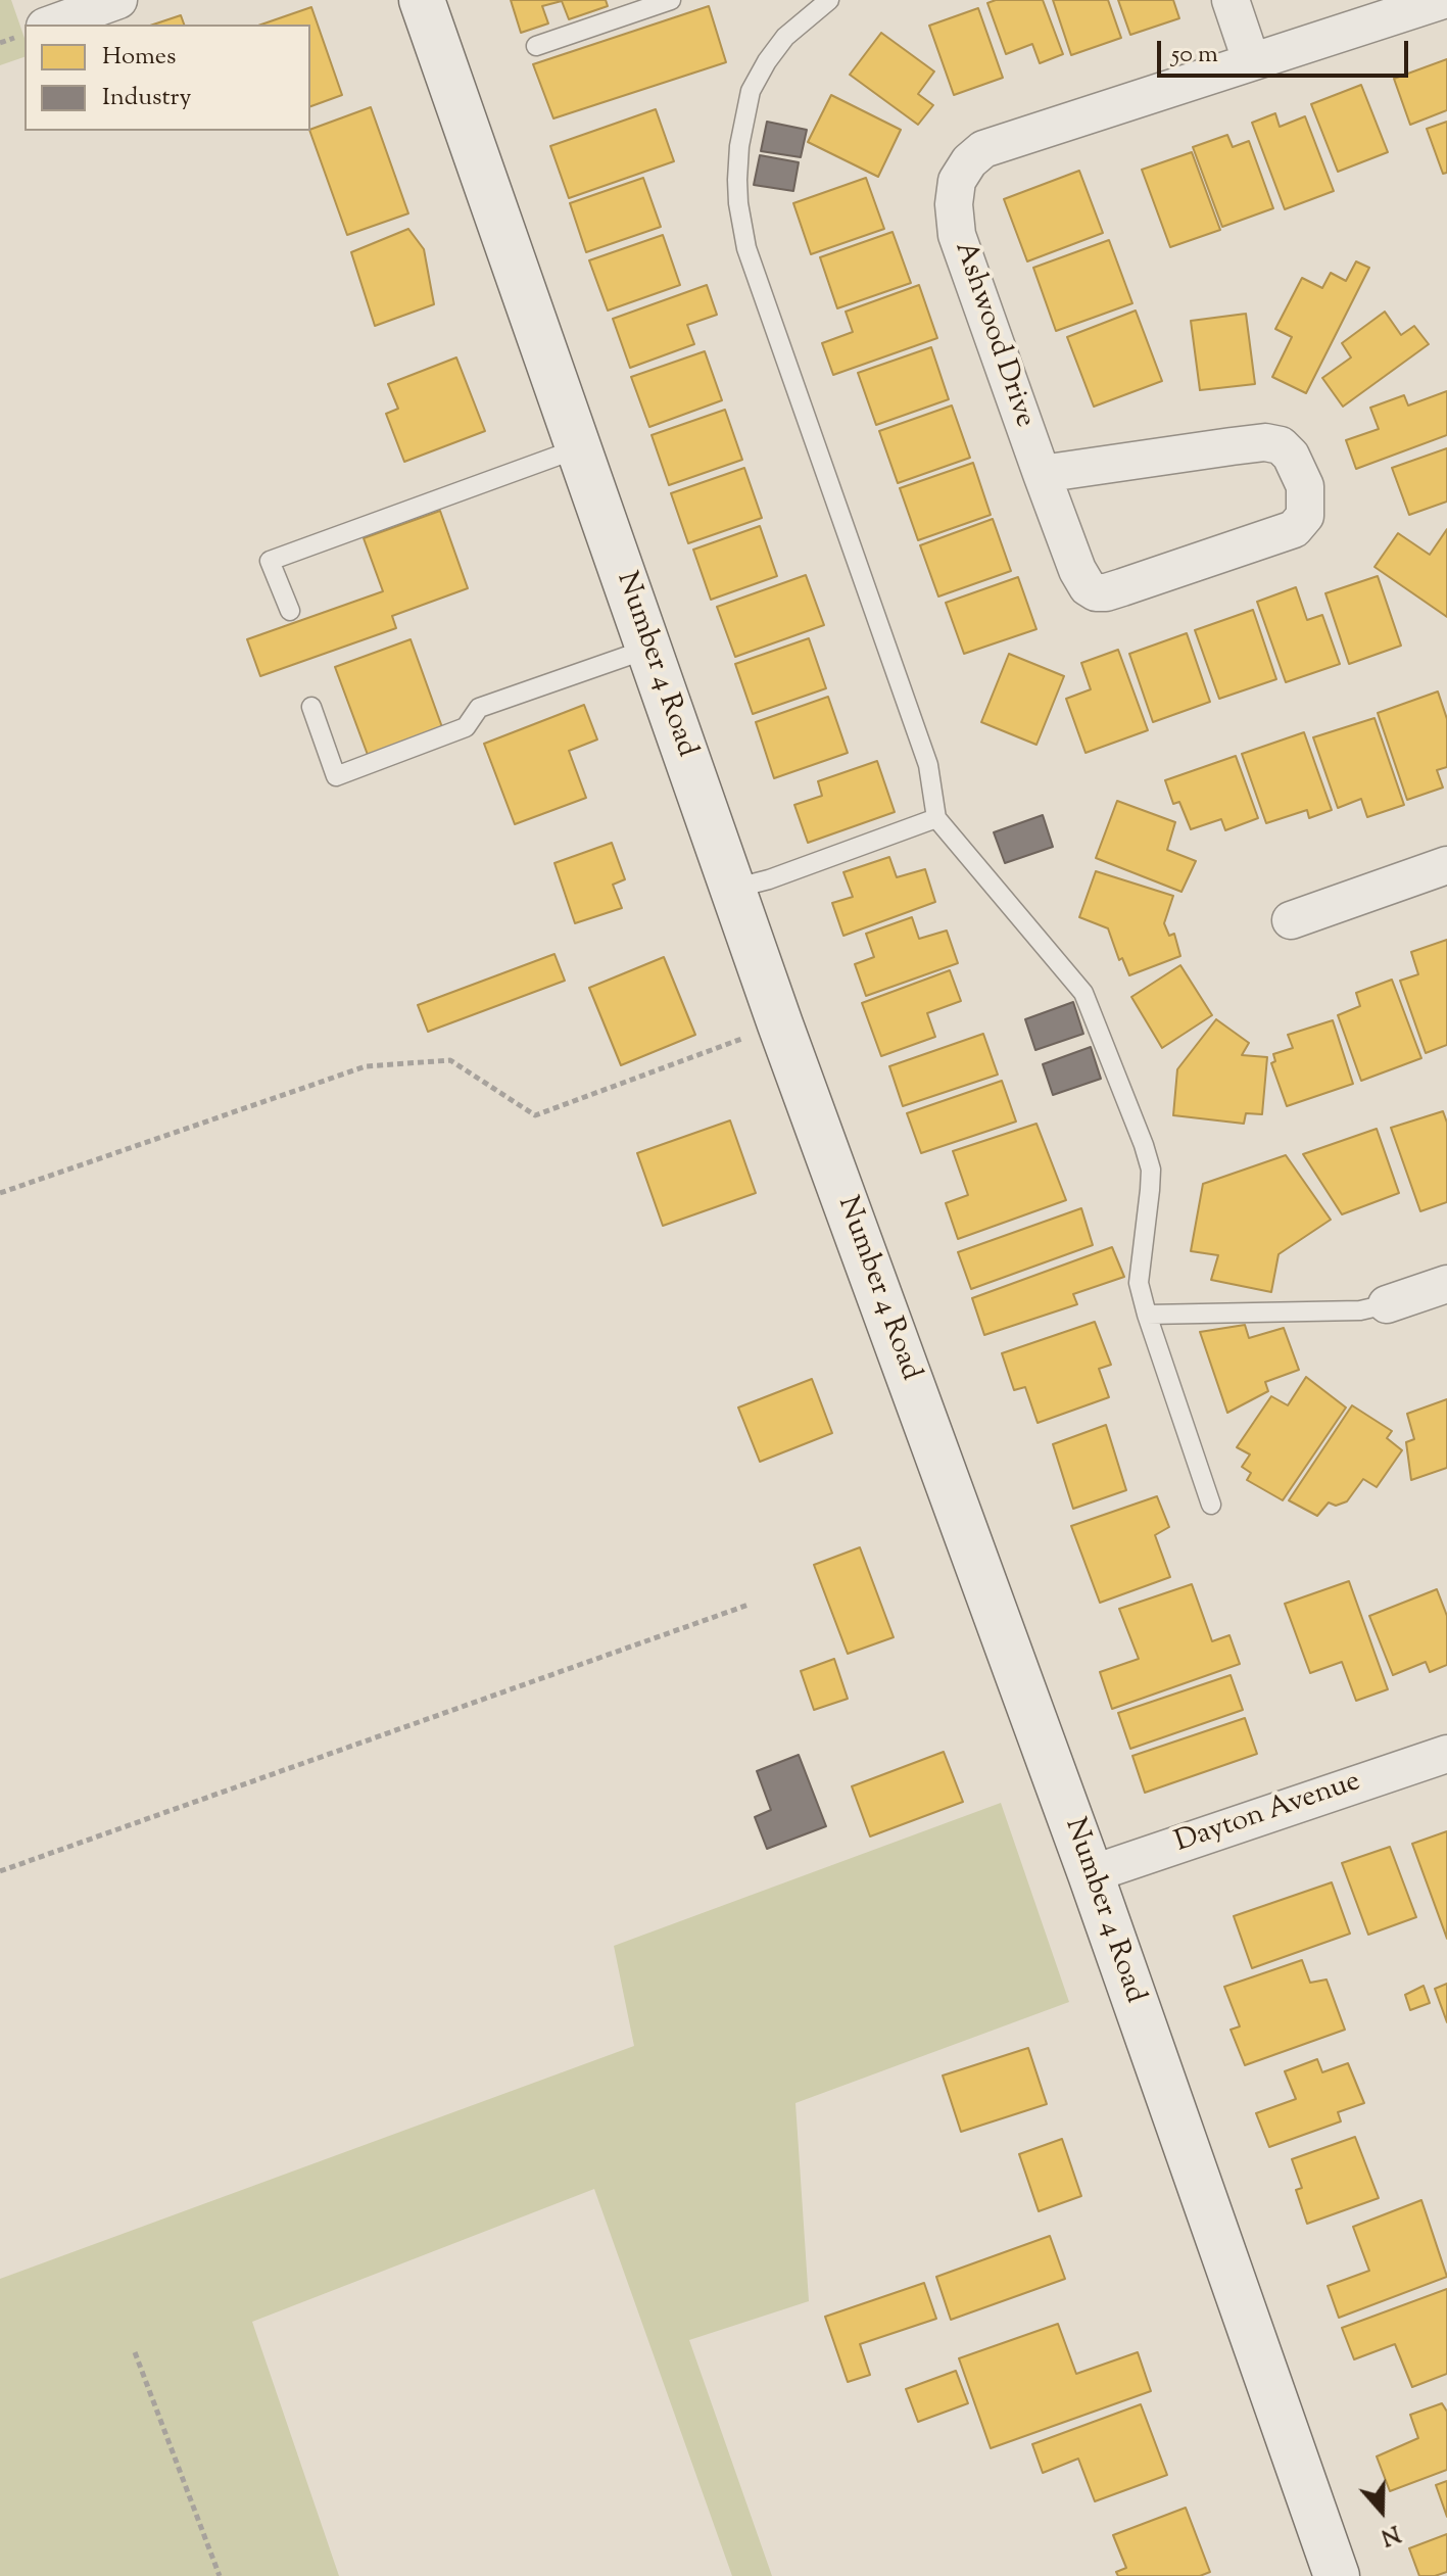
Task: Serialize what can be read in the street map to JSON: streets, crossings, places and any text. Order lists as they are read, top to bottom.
{
  "streets": {
    "main road": ["Number 4 Road"],
    "street": ["Ashwood Drive", "Dayton Avenue"]
  },
  "crossings": [
    ["Number 4 Road", "Dayton Avenue"]
  ],
  "legend": ["Homes", "Industry"],
  "scale_bar": "50 m",
  "north": "bottom"
}
